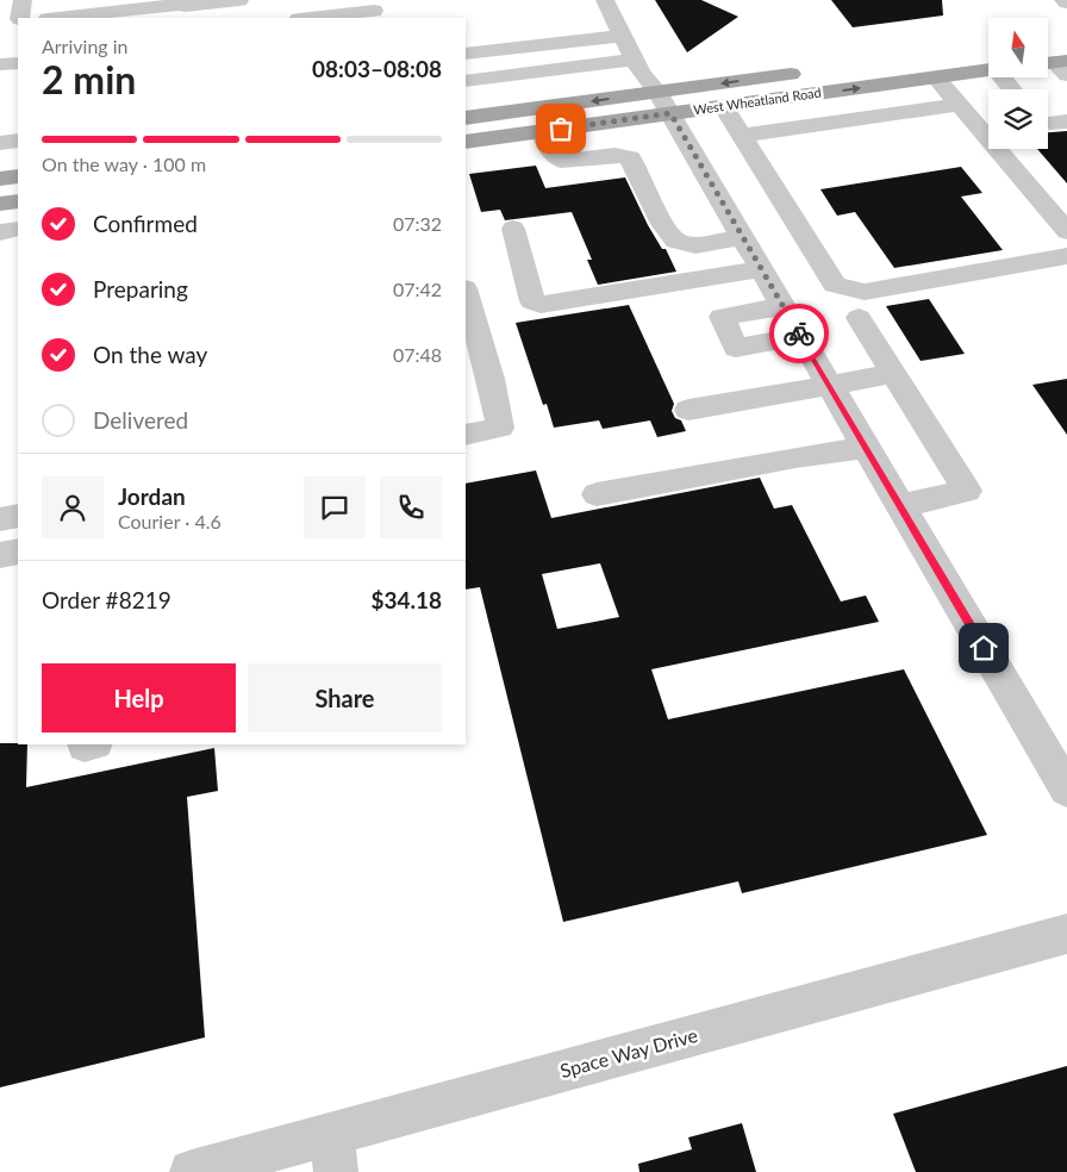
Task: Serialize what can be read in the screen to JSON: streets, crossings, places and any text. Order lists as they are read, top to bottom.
{
  "streets": {
    "main road": ["West Wheatland Road"],
    "street": ["Space Way Drive"]
  },
  "north": "top",
  "page": {
    "heading": ["2 min", "Arriving in", "08:03–08:08"],
    "panel": [
      "Jordan",
      "Courier · 4.6",
      "Order #8219",
      "$34.18"
    ],
    "bar": "On the way · 100 m",
    "list": [
      ["Confirmed", "07:32"],
      ["Preparing", "07:42"],
      ["On the way", "07:48"],
      "Delivered"
    ],
    "buttons": ["Help", "Share"]
  }
}
